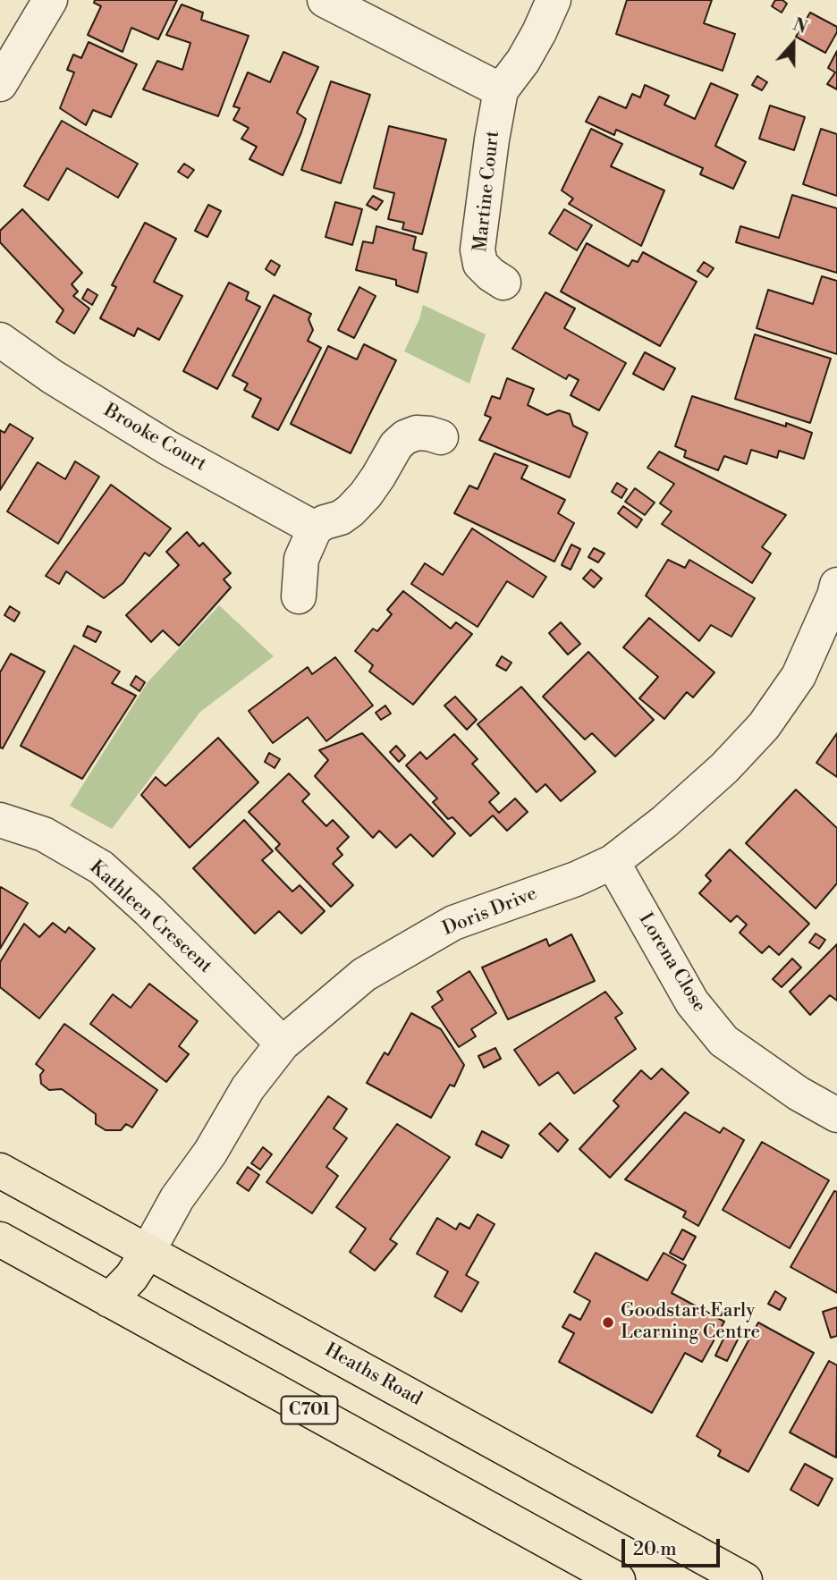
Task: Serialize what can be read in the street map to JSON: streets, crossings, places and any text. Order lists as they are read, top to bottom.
{
  "streets": {
    "main road": ["Heaths Road", "C701"],
    "street": [
      "Martine Court",
      "Brooke Court",
      "Doris Drive",
      "Kathleen Crescent",
      "Lorena Close"
    ]
  },
  "crossings": [
    ["Doris Drive", "Kathleen Crescent"],
    ["Doris Drive", "Lorena Close"],
    ["Doris Drive", "Heaths Road"]
  ],
  "places": ["Goodstart Early Learning Centre"],
  "scale_bar": "20 m",
  "north": "top"
}
